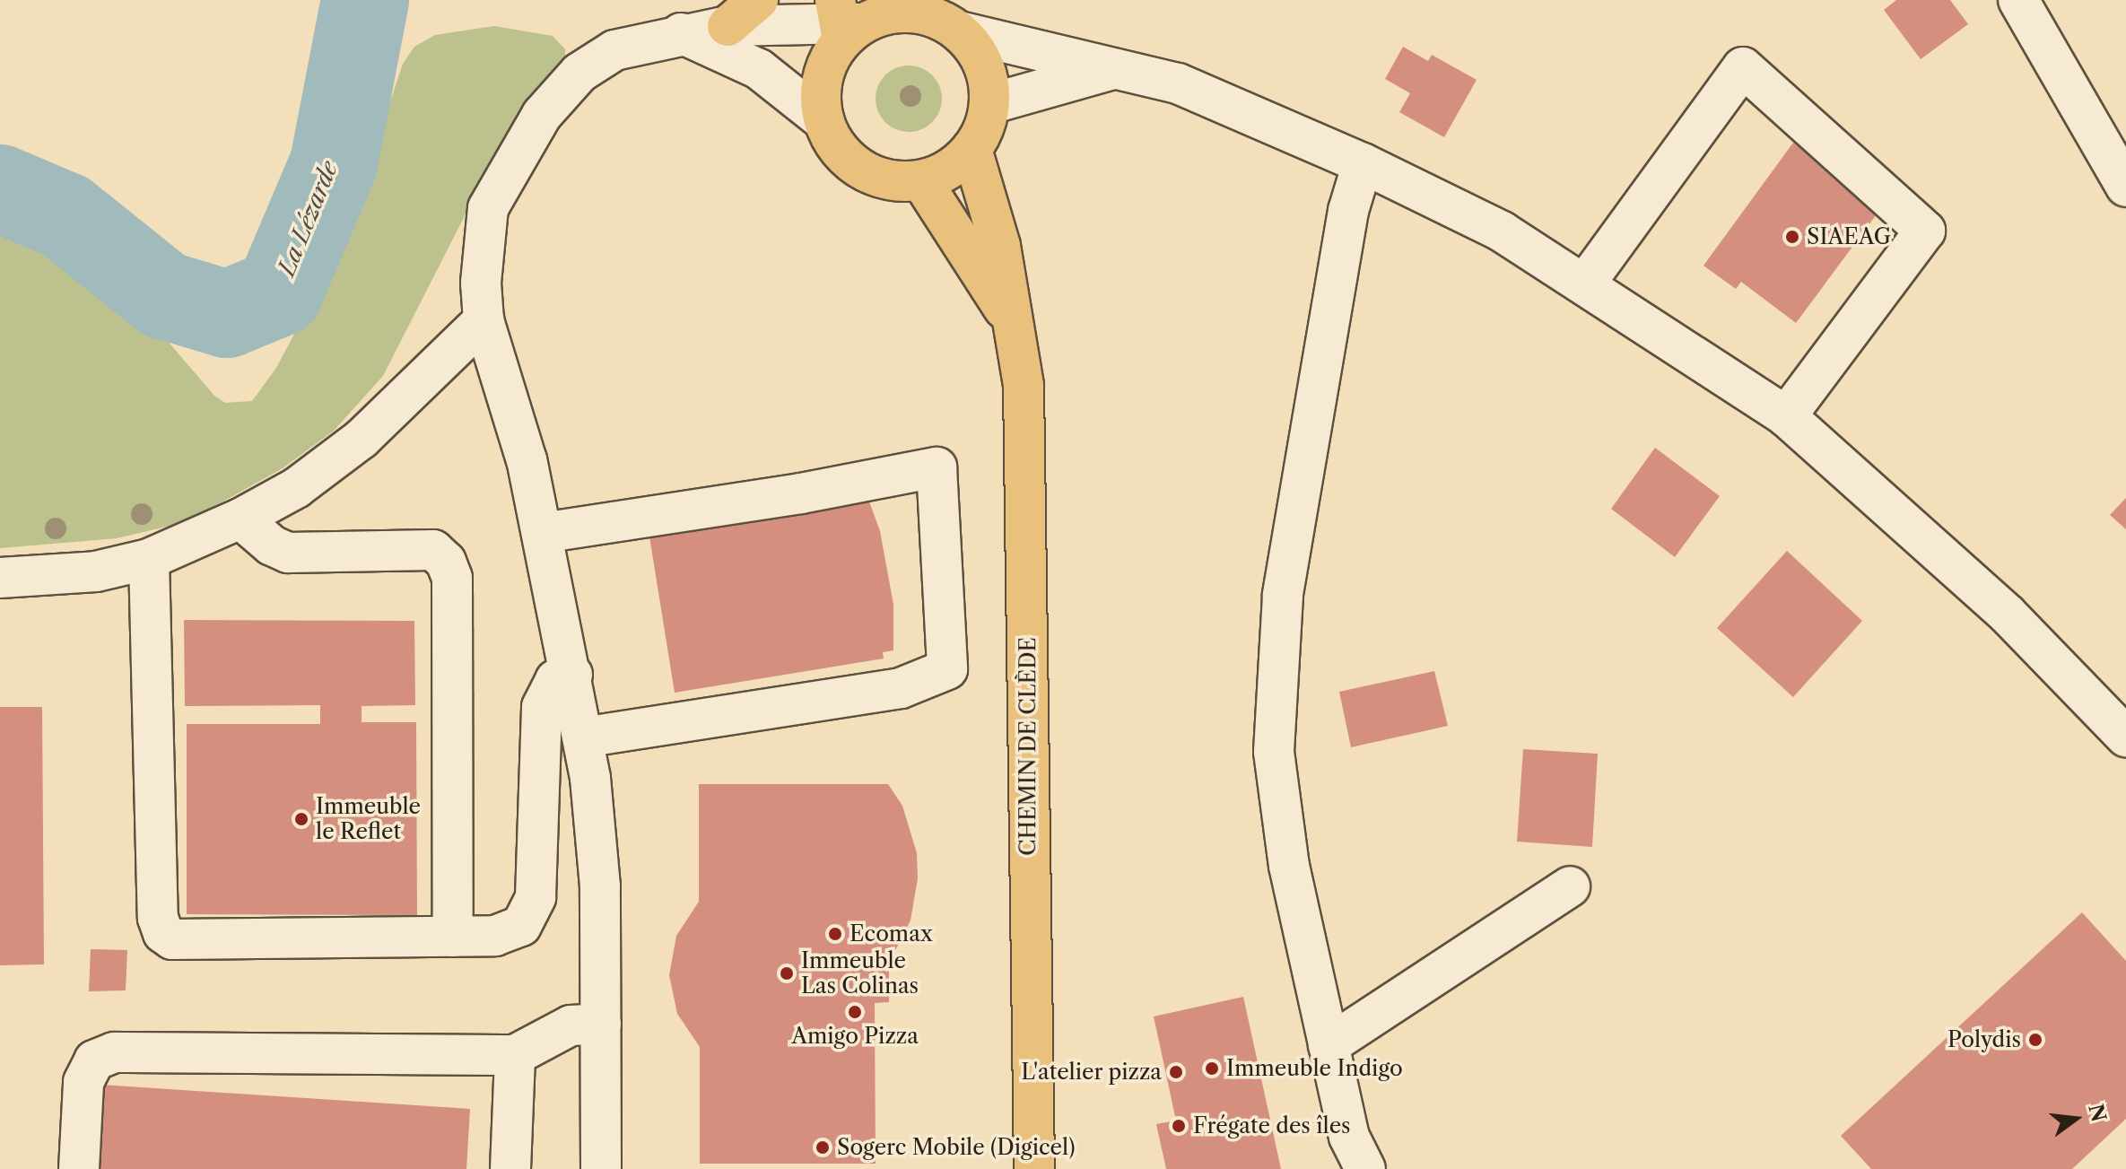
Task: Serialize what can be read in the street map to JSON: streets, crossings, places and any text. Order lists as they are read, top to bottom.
{
  "streets": {
    "main road": ["CHEMIN DE CLÈDE"]
  },
  "water": ["La Lézarde"],
  "places": [
    "SIAEAG",
    "Immeuble le Reflet",
    "Ecomax",
    "Immeuble Las Colinas",
    "Amigo Pizza",
    "Polydis",
    "Immeuble Indigo",
    "L'atelier pizza",
    "Frégate des îles",
    "Sogerc Mobile (Digicel)"
  ],
  "north": "right"
}
